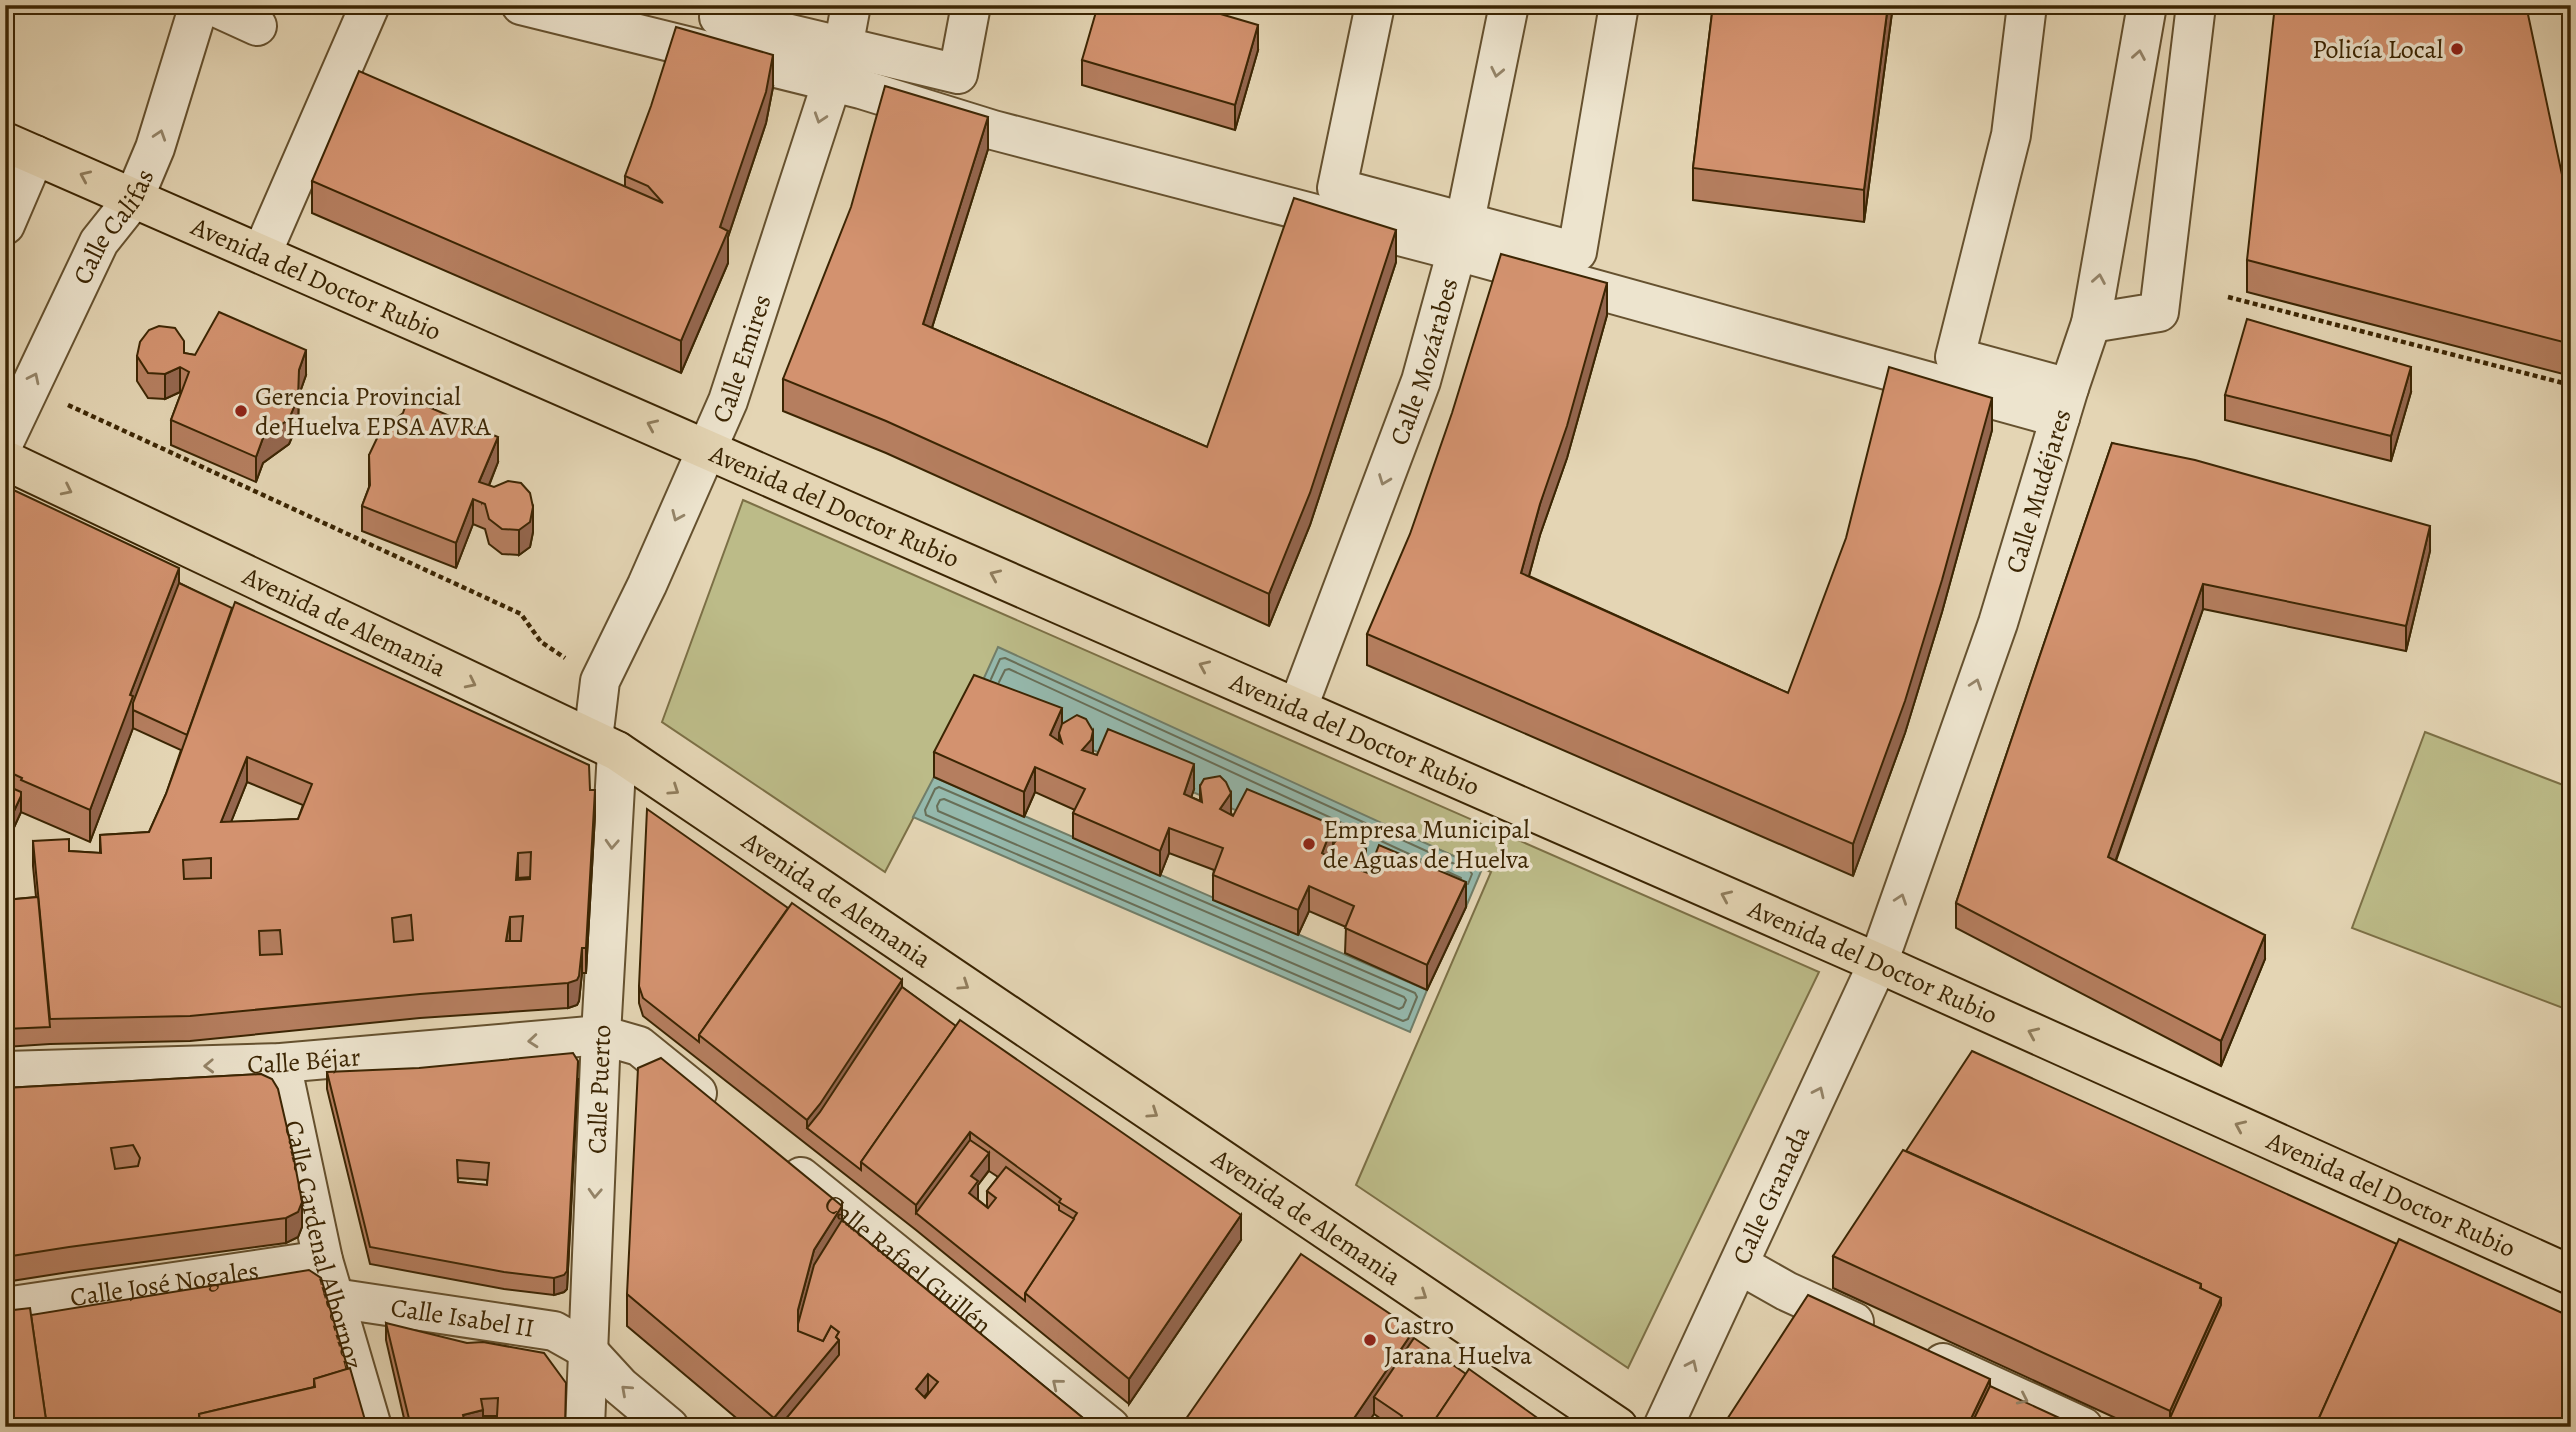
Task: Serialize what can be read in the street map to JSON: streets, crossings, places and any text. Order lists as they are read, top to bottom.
{
  "streets": {
    "main road": ["Avenida del Doctor Rubio", "Avenida de Alemania"],
    "street": [
      "Calle Califas",
      "Calle Emires",
      "Calle Mozárabes",
      "Calle Mudéjares",
      "Calle Béjar",
      "Calle Puerto",
      "Calle Granada",
      "Calle Cardenal Albornoz",
      "Calle Rafael Guillén",
      "Calle José Nogales",
      "Calle Isabel II"
    ]
  },
  "crossings": [
    ["Calle Califas", "Avenida del Doctor Rubio"],
    ["Avenida del Doctor Rubio", "Calle Emires"],
    ["Avenida del Doctor Rubio", "Calle Mozárabes"],
    ["Avenida del Doctor Rubio", "Calle Mudéjares"],
    ["Avenida del Doctor Rubio", "Calle Granada"],
    ["Calle Emires", "Avenida de Alemania"],
    ["Calle Emires", "Calle Puerto"],
    ["Calle Mudéjares", "Calle Granada"],
    ["Avenida de Alemania", "Calle Puerto"],
    ["Calle Béjar", "Calle Puerto"],
    ["Calle Béjar", "Calle Cardenal Albornoz"],
    ["Calle Puerto", "Calle Isabel II"],
    ["Calle Cardenal Albornoz", "Calle José Nogales"],
    ["Calle Cardenal Albornoz", "Calle Isabel II"]
  ],
  "one_way": [
    "Avenida del Doctor Rubio",
    "Calle Emires",
    "Calle Mozárabes",
    "Calle Mudéjares",
    "Avenida de Alemania",
    "Calle Béjar",
    "Calle Puerto",
    "Calle Granada",
    "Calle Rafael Guillén"
  ],
  "places": [
    "Policía Local",
    "Gerencia Provincial de Huelva EPSA AVRA",
    "Empresa Municipal de Aguas de Huelva",
    "Castro Jarana Huelva"
  ]
}
